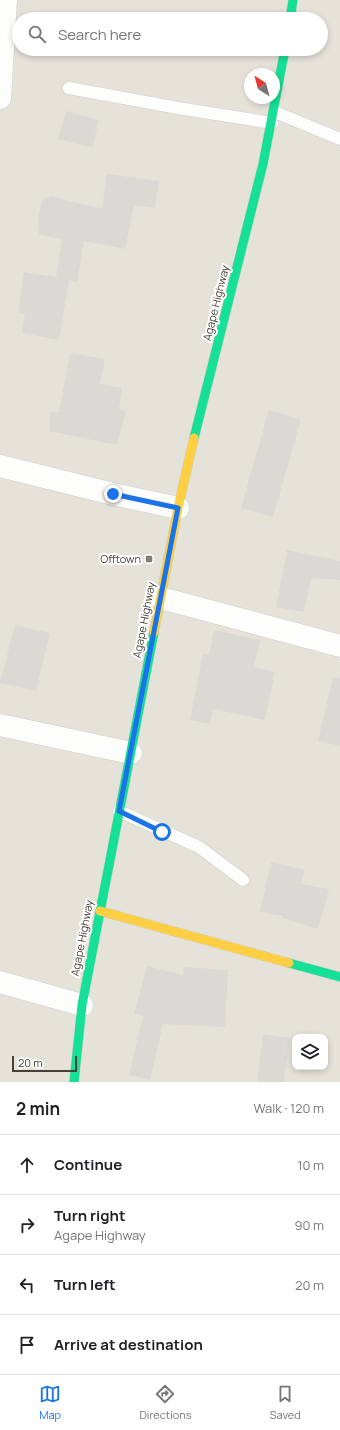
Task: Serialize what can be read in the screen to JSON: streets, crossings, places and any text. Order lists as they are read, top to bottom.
{
  "streets": {
    "street": ["Agape Highway"]
  },
  "places": {
    "transit": ["Offtown"]
  },
  "scale_bar": "20 m",
  "north": "top left",
  "page": {
    "search": "Search here",
    "scale": "20 m",
    "heading": ["2 min", "Walk · 120 m"],
    "list": [
      ["Continue", "10 m"],
      ["Turn right", "Agape Highway", "90 m"],
      ["Turn left", "20 m"],
      "Arrive at destination"
    ],
    "nav": ["Map", "Directions", "Saved"]
  }
}
